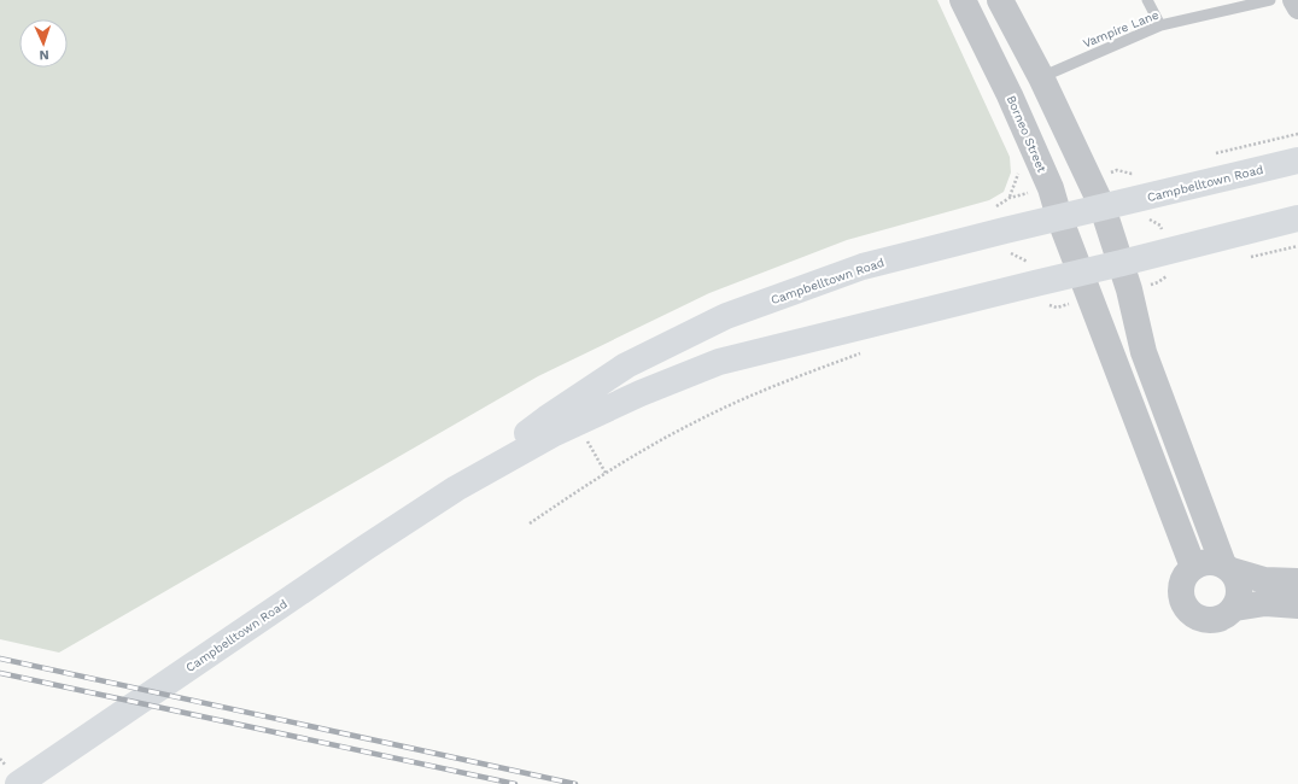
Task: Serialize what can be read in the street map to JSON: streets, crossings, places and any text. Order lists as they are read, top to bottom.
{
  "streets": {
    "main road": ["Campbelltown Road"],
    "street": ["Borneo Street"],
    "lane": ["Vampire Lane"]
  },
  "crossings": [
    ["Borneo Street", "Campbelltown Road"]
  ],
  "north": "bottom"
}
